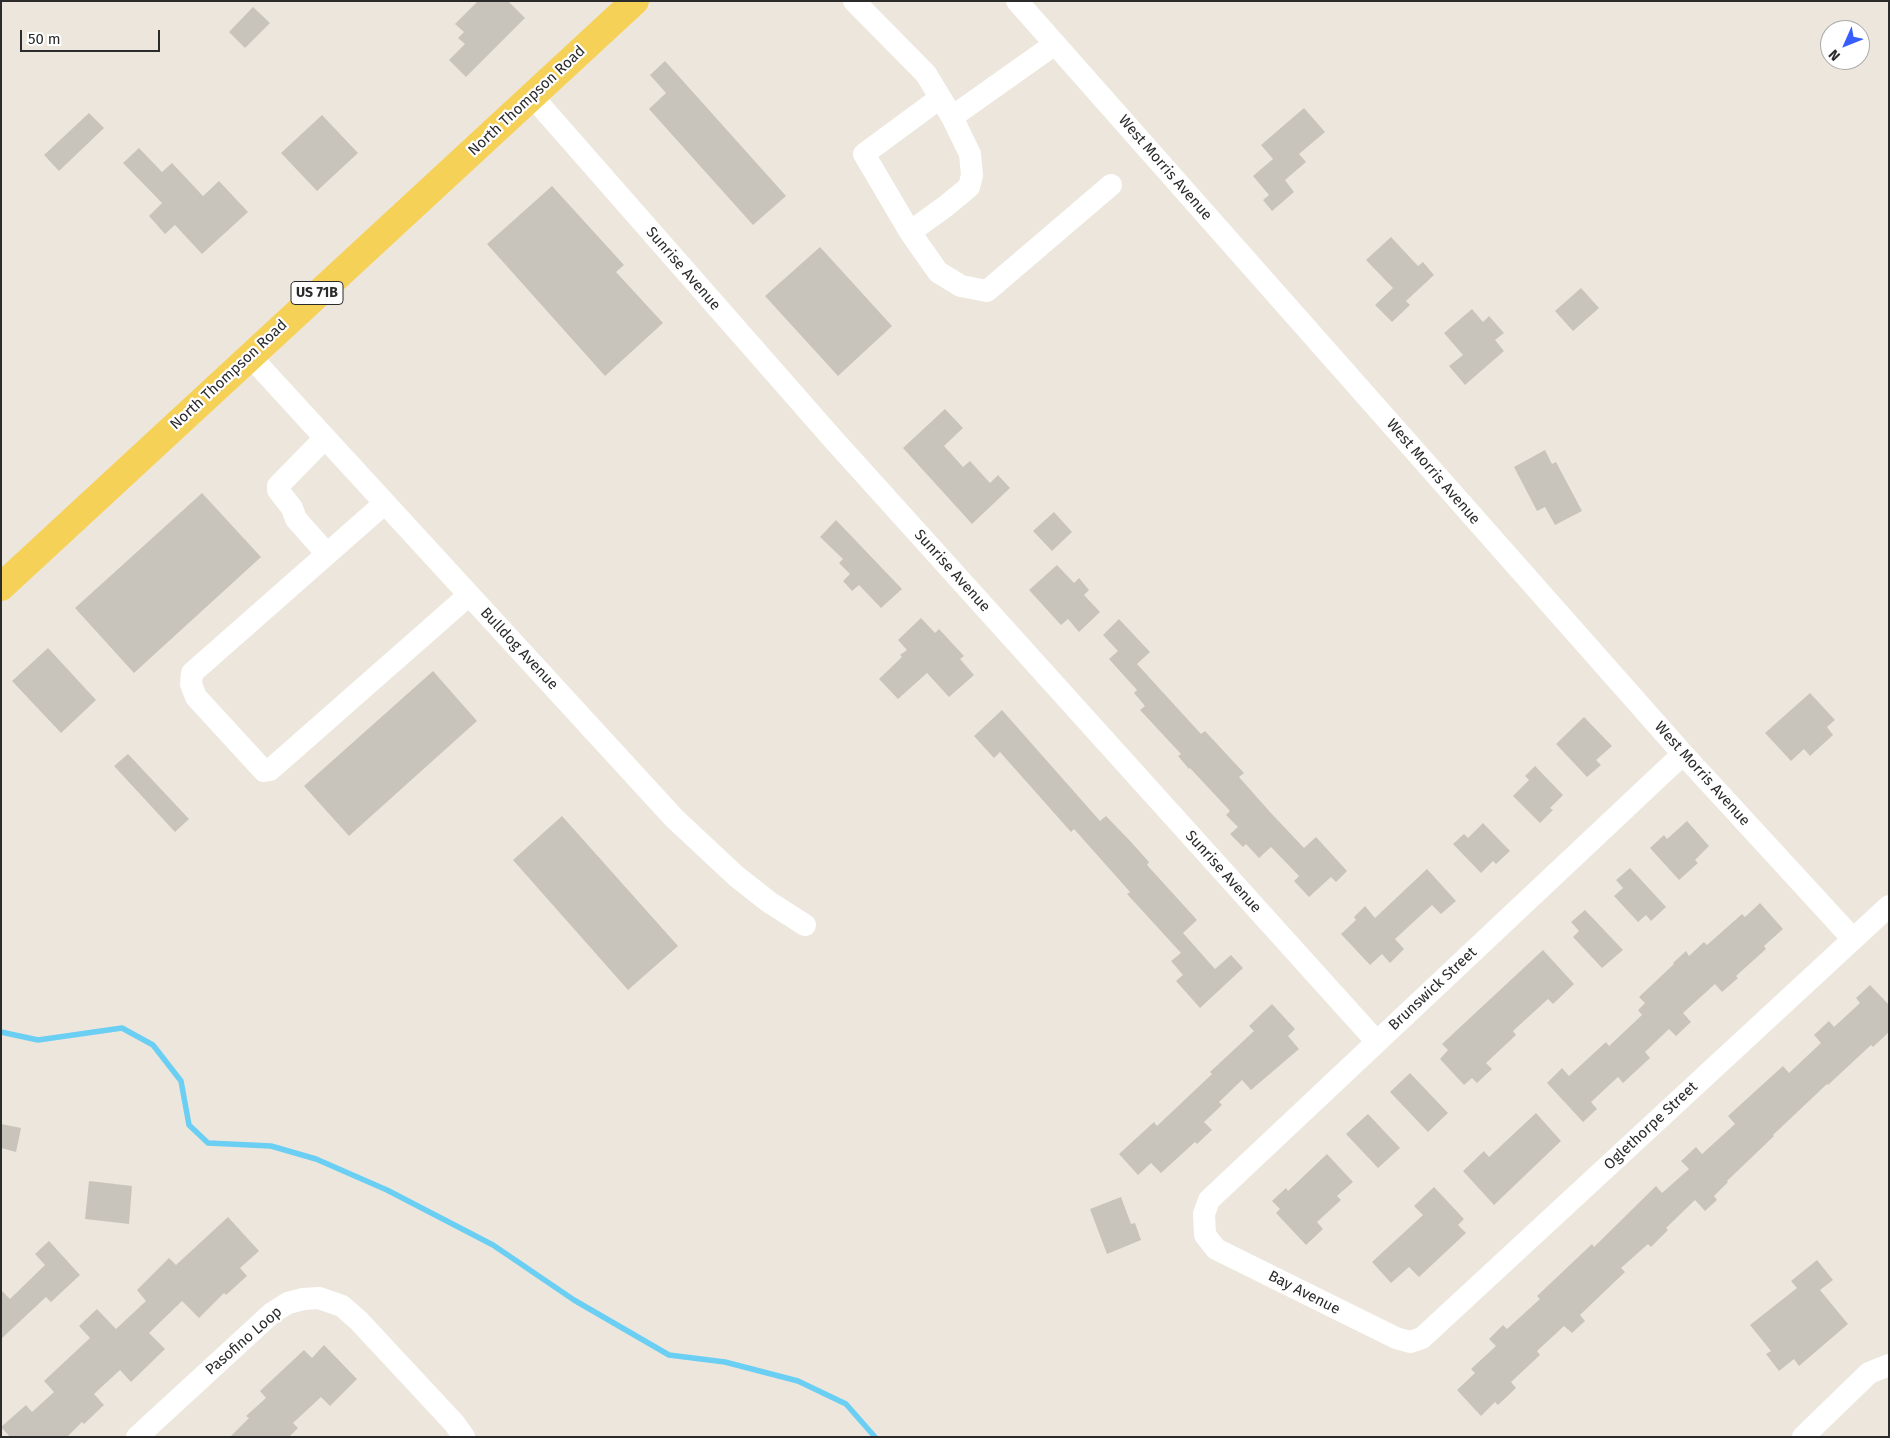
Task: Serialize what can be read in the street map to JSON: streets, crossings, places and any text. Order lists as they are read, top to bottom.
{
  "streets": {
    "main road": ["North Thompson Road", "US 71B"],
    "street": [
      "West Morris Avenue",
      "Sunrise Avenue",
      "Bulldog Avenue",
      "Brunswick Street",
      "Oglethorpe Street",
      "Bay Avenue",
      "Pasofino Loop"
    ]
  },
  "crossings": [
    ["North Thompson Road", "Sunrise Avenue"],
    ["North Thompson Road", "Bulldog Avenue"],
    ["West Morris Avenue", "Brunswick Street"],
    ["West Morris Avenue", "Oglethorpe Street"],
    ["Sunrise Avenue", "Brunswick Street"],
    ["Brunswick Street", "Bay Avenue"],
    ["Oglethorpe Street", "Bay Avenue"]
  ],
  "scale_bar": "50 m",
  "north": "bottom left"
}
